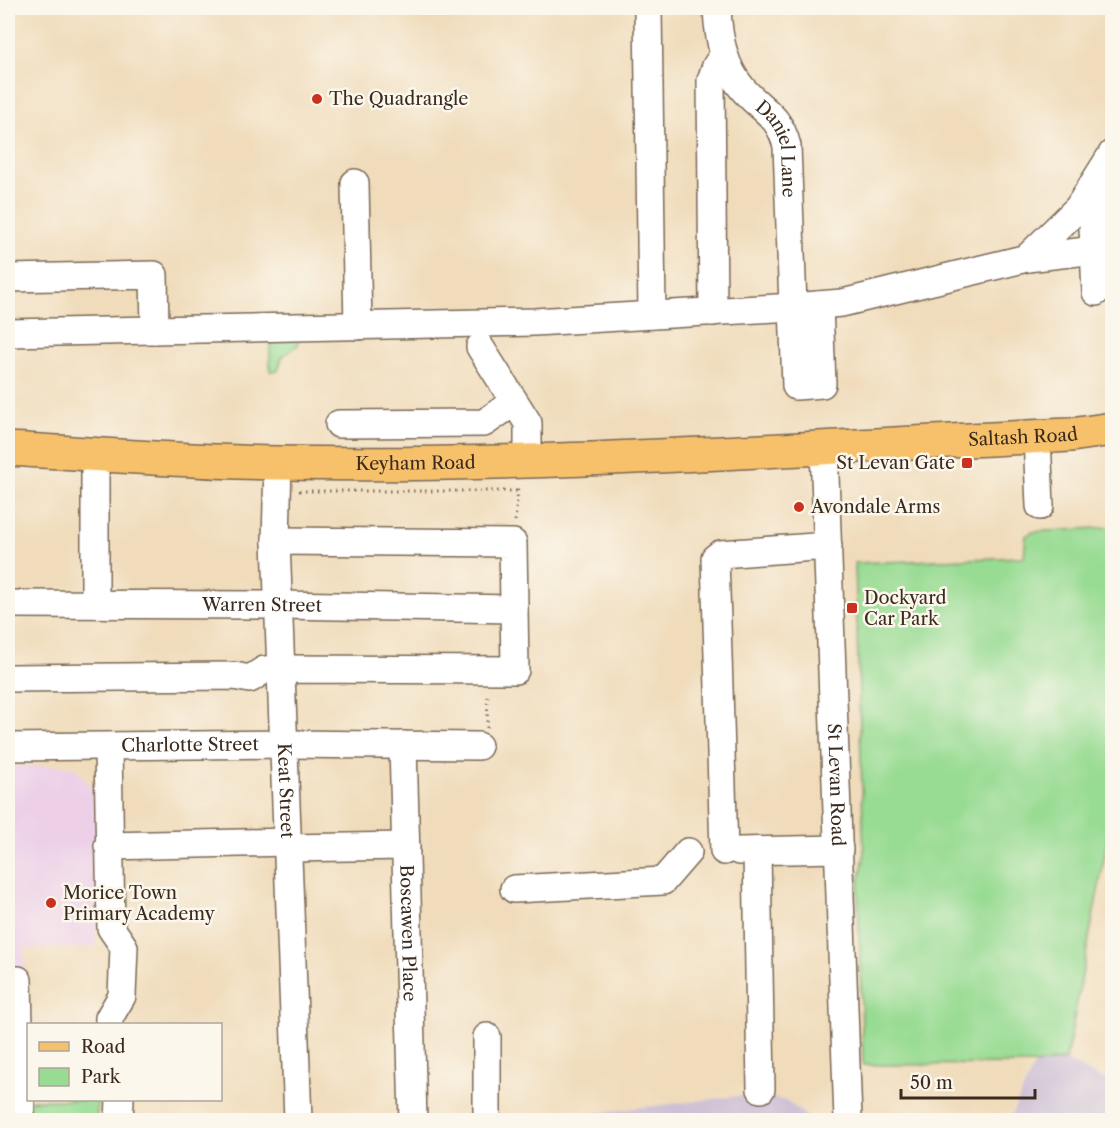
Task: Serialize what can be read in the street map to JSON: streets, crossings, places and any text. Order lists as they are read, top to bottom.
{
  "streets": {
    "main road": ["Saltash Road", "Keyham Road"],
    "street": [
      "Daniel Lane",
      "Warren Street",
      "Charlotte Street",
      "St Levan Road",
      "Keat Street",
      "Boscawen Place"
    ]
  },
  "crossings": [
    ["Saltash Road", "Keyham Road"],
    ["Saltash Road", "St Levan Road"],
    ["Keyham Road", "St Levan Road"],
    ["Keyham Road", "Keat Street"],
    ["Warren Street", "Keat Street"],
    ["Charlotte Street", "Keat Street"],
    ["Charlotte Street", "Boscawen Place"]
  ],
  "places": {
    "other": ["The Quadrangle", "Avondale Arms", "Morice Town Primary Academy"],
    "transit": ["St Levan Gate", "Dockyard Car Park"]
  },
  "legend": ["Road", "Park"],
  "scale_bar": "50 m"
}
